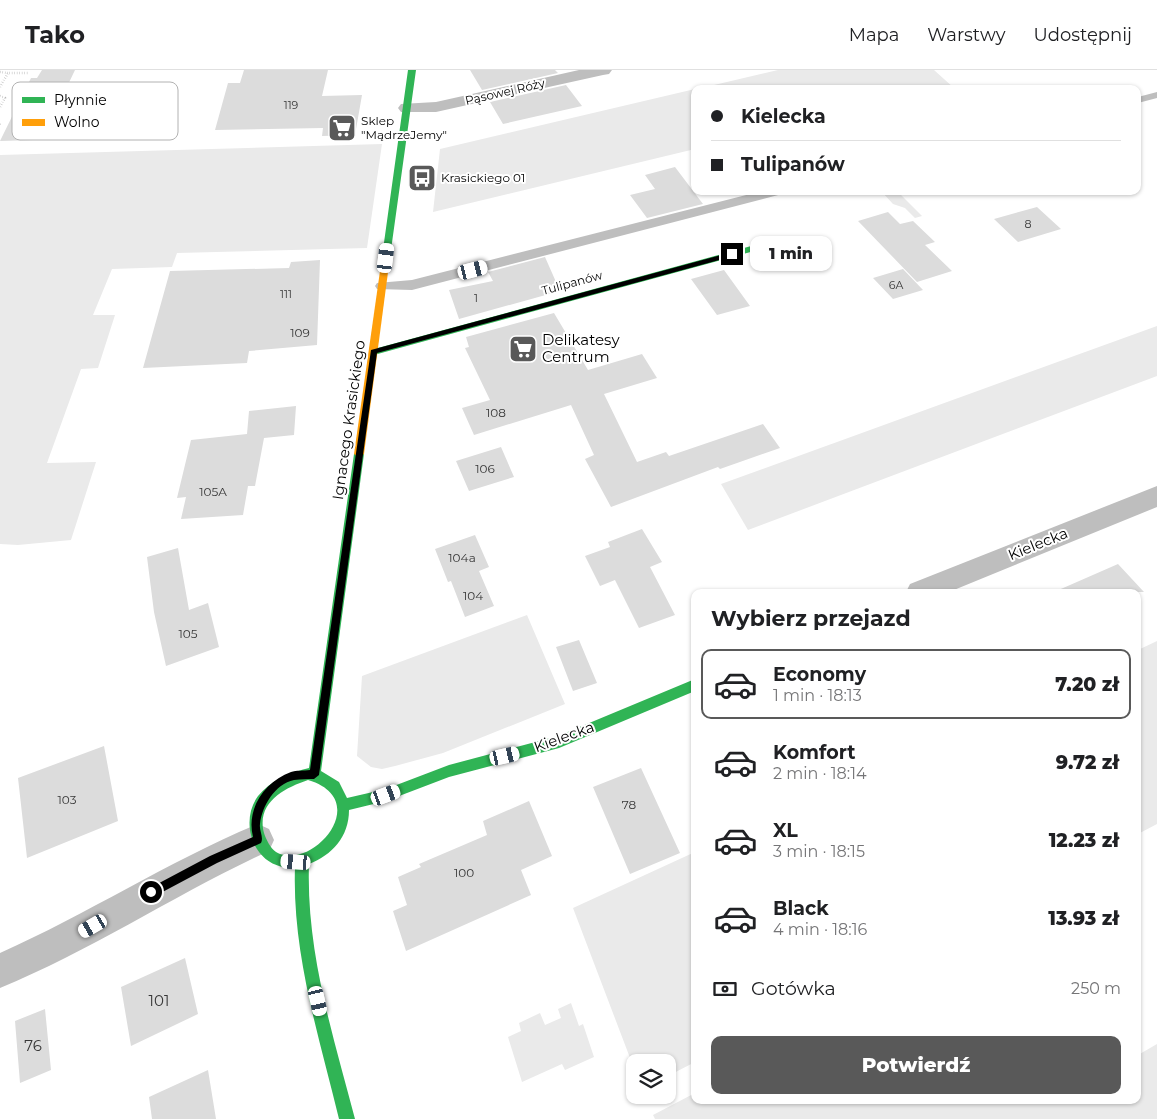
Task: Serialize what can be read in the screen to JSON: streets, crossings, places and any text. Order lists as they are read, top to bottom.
{
  "streets": {
    "street": [
      "Pąsowej Róży",
      "Tulipanów",
      "Ignacego Krasickiego",
      "Kielecka"
    ]
  },
  "crossings": [
    ["Pąsowej Róży", "Ignacego Krasickiego"],
    ["Tulipanów", "Ignacego Krasickiego"],
    ["Ignacego Krasickiego", "Kielecka"]
  ],
  "places": {
    "supermarket": ["Sklep \"MądrzeJemy\"", "Delikatesy Centrum"],
    "bus stop": ["Krasickiego 01"]
  },
  "house_numbers": [
    "119",
    "8",
    "6A",
    "111",
    "1",
    "109",
    "108",
    "106",
    "105A",
    "104a",
    "104",
    "105",
    "103",
    "78",
    "100",
    "101",
    "76"
  ],
  "legend": ["Płynnie", "Wolno"],
  "page": {
    "header": "Tako",
    "nav": ["Mapa", "Warstwy", "Udostępnij"],
    "banner": ["Kielecka", "Tulipanów"],
    "bubble": "1 min",
    "heading": "Wybierz przejazd",
    "list": [
      {
        "name": "Economy",
        "note": "1 min · 18:13",
        "value": "7.20 zł"
      },
      {
        "name": "Komfort",
        "note": "2 min · 18:14",
        "value": "9.72 zł"
      },
      {
        "name": "XL",
        "note": "3 min · 18:15",
        "value": "12.23 zł"
      },
      {
        "name": "Black",
        "note": "4 min · 18:16",
        "value": "13.93 zł"
      }
    ],
    "pay": ["Gotówka", "250 m"],
    "buttons": "Potwierdź"
  }
}
